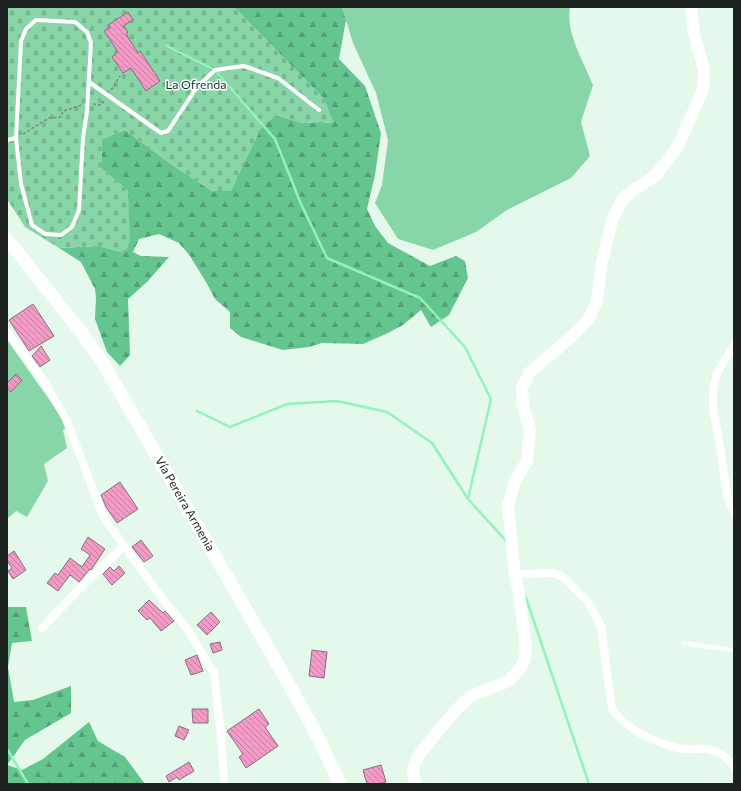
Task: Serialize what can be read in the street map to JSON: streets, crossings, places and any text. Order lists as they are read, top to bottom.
{
  "streets": {
    "main road": ["Vía Pereira Armenia"]
  },
  "parks": ["La Ofrenda"]
}
